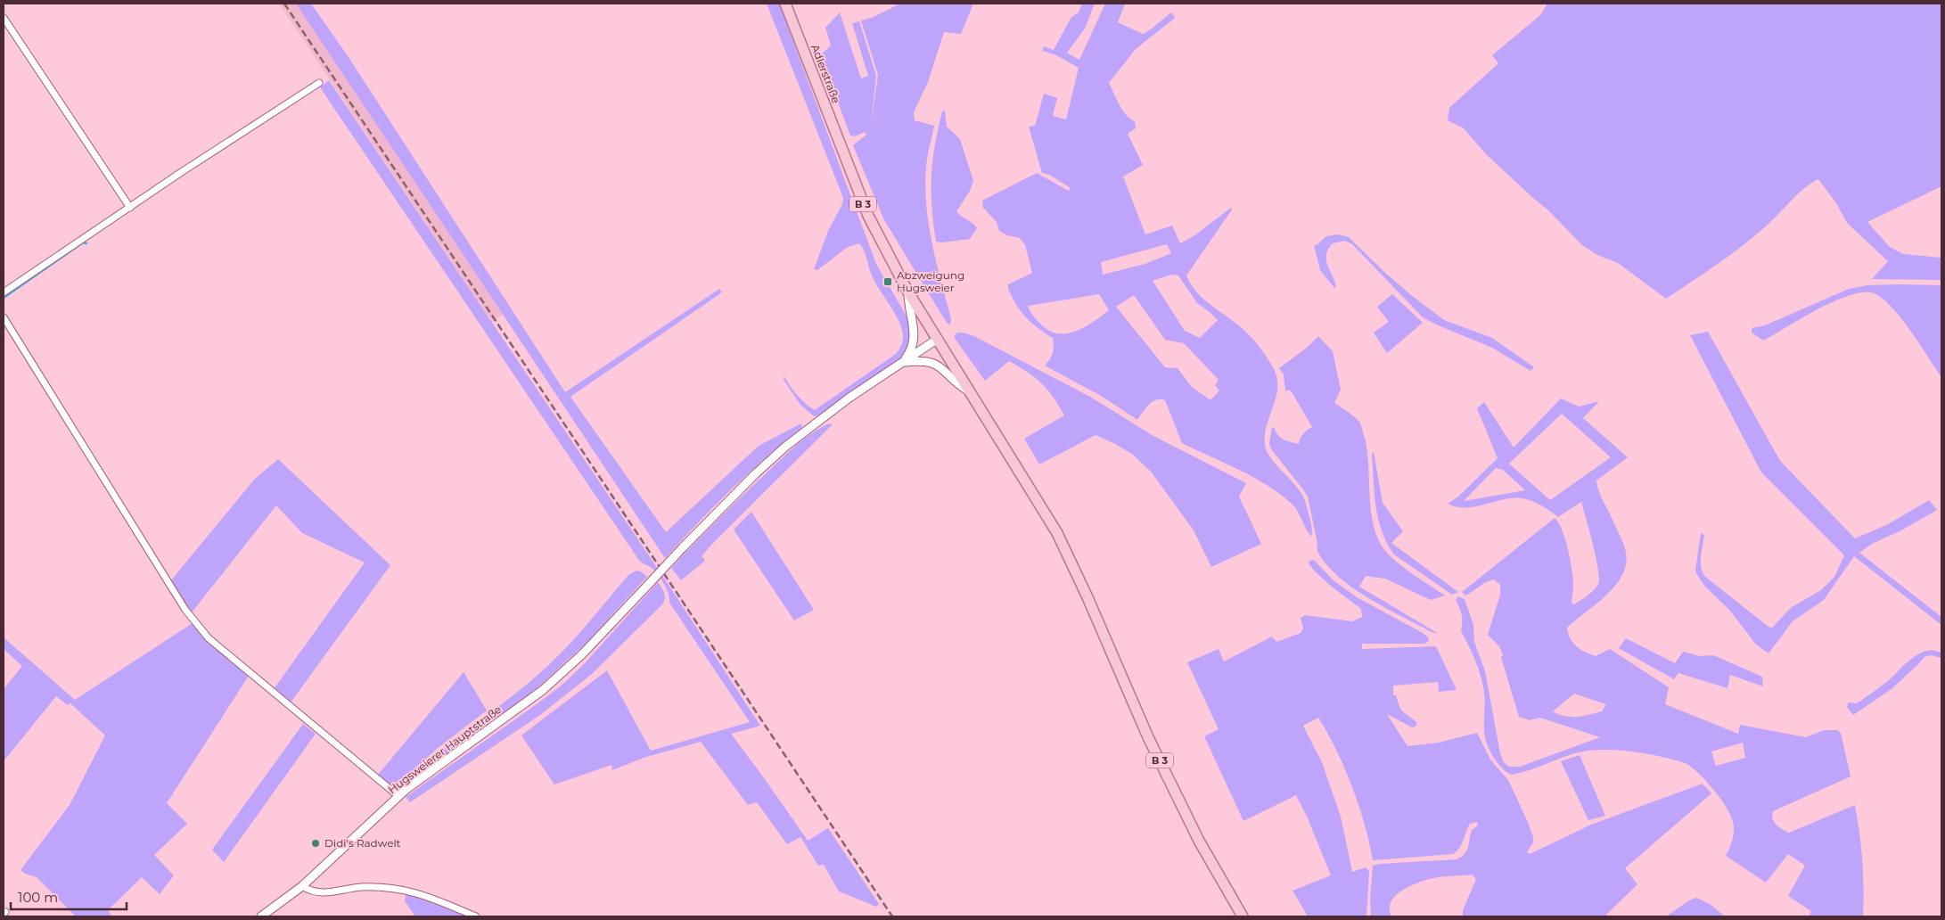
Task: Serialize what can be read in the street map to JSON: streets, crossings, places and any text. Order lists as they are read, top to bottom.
{
  "streets": {
    "main road": ["Adlerstraße", "B 3"],
    "street": ["Hugsweierer Hauptstraße"]
  },
  "crossings": [
    ["Adlerstraße", "B 3"],
    ["B 3", "Hugsweierer Hauptstraße"]
  ],
  "places": {
    "transit": ["Abzweigung Hugsweier"],
    "other": ["Didi's Radwelt"]
  },
  "scale_bar": "100 m"
}
